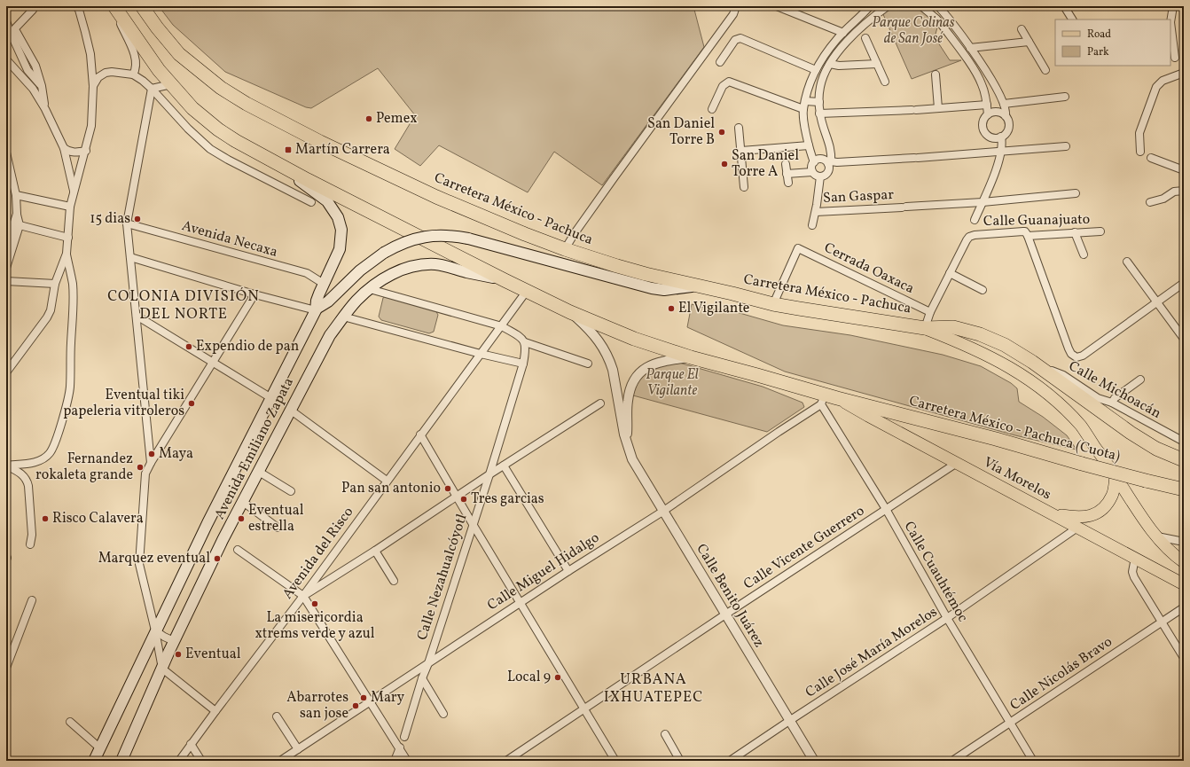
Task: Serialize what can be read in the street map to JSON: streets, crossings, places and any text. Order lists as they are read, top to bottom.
{
  "streets": {
    "highway": ["Carretera México - Pachuca", "Carretera México - Pachuca (Cuota)"],
    "main road": ["Avenida Emiliano Zapata", "Vía Morelos"],
    "street": [
      "San Gaspar",
      "Calle Guanajuato",
      "Avenida Necaxa",
      "Cerrada Oaxaca",
      "Calle Michoacán",
      "Calle Vicente Guerrero",
      "Avenida del Risco",
      "Calle Miguel Hidalgo",
      "Calle Cuauhtémoc",
      "Calle Nezahualcóyotl",
      "Calle Benito Juárez",
      "Calle José María Morelos",
      "Calle Nicolás Bravo"
    ]
  },
  "crossings": [
    ["Carretera México - Pachuca", "Calle Guanajuato"],
    ["Carretera México - Pachuca", "Cerrada Oaxaca"],
    ["Carretera México - Pachuca", "Carretera México - Pachuca (Cuota)"],
    ["Calle Guanajuato", "Cerrada Oaxaca"],
    ["Calle Guanajuato", "Carretera México - Pachuca (Cuota)"],
    ["Calle Michoacán", "Carretera México - Pachuca (Cuota)"],
    ["Carretera México - Pachuca (Cuota)", "Vía Morelos"],
    ["Vía Morelos", "Calle Vicente Guerrero"],
    ["Vía Morelos", "Calle José María Morelos"],
    ["Calle Vicente Guerrero", "Calle Cuauhtémoc"],
    ["Calle Vicente Guerrero", "Calle Benito Juárez"],
    ["Calle Miguel Hidalgo", "Calle Cuauhtémoc"],
    ["Calle Miguel Hidalgo", "Calle Nezahualcóyotl"],
    ["Calle Miguel Hidalgo", "Calle Benito Juárez"],
    ["Calle Cuauhtémoc", "Calle José María Morelos"],
    ["Calle Cuauhtémoc", "Calle Nicolás Bravo"],
    ["Calle Benito Juárez", "Calle José María Morelos"]
  ],
  "districts": ["COLONIA DIVISIÓN DEL NORTE", "URBANA IXHUATEPEC"],
  "parks": ["Parque Colinas de San José", "Parque El Vigilante"],
  "places": {
    "other": [
      "Pemex",
      "San Daniel Torre B",
      "San Daniel Torre A",
      "15 dias",
      "El Vigilante",
      "Expendio de pan",
      "Eventual tiki papeleria vitroleros",
      "Maya",
      "Fernandez rokaleta grande",
      "Pan san antonio",
      "Tres garcias",
      "Risco Calavera",
      "Eventual estrella",
      "Marquez eventual",
      "La misericordia xtrems verde y azul",
      "Eventual",
      "Local 9",
      "Mary",
      "Abarrotes san jose"
    ],
    "transit": ["Martín Carrera"]
  },
  "legend": ["Road", "Park"]
}
